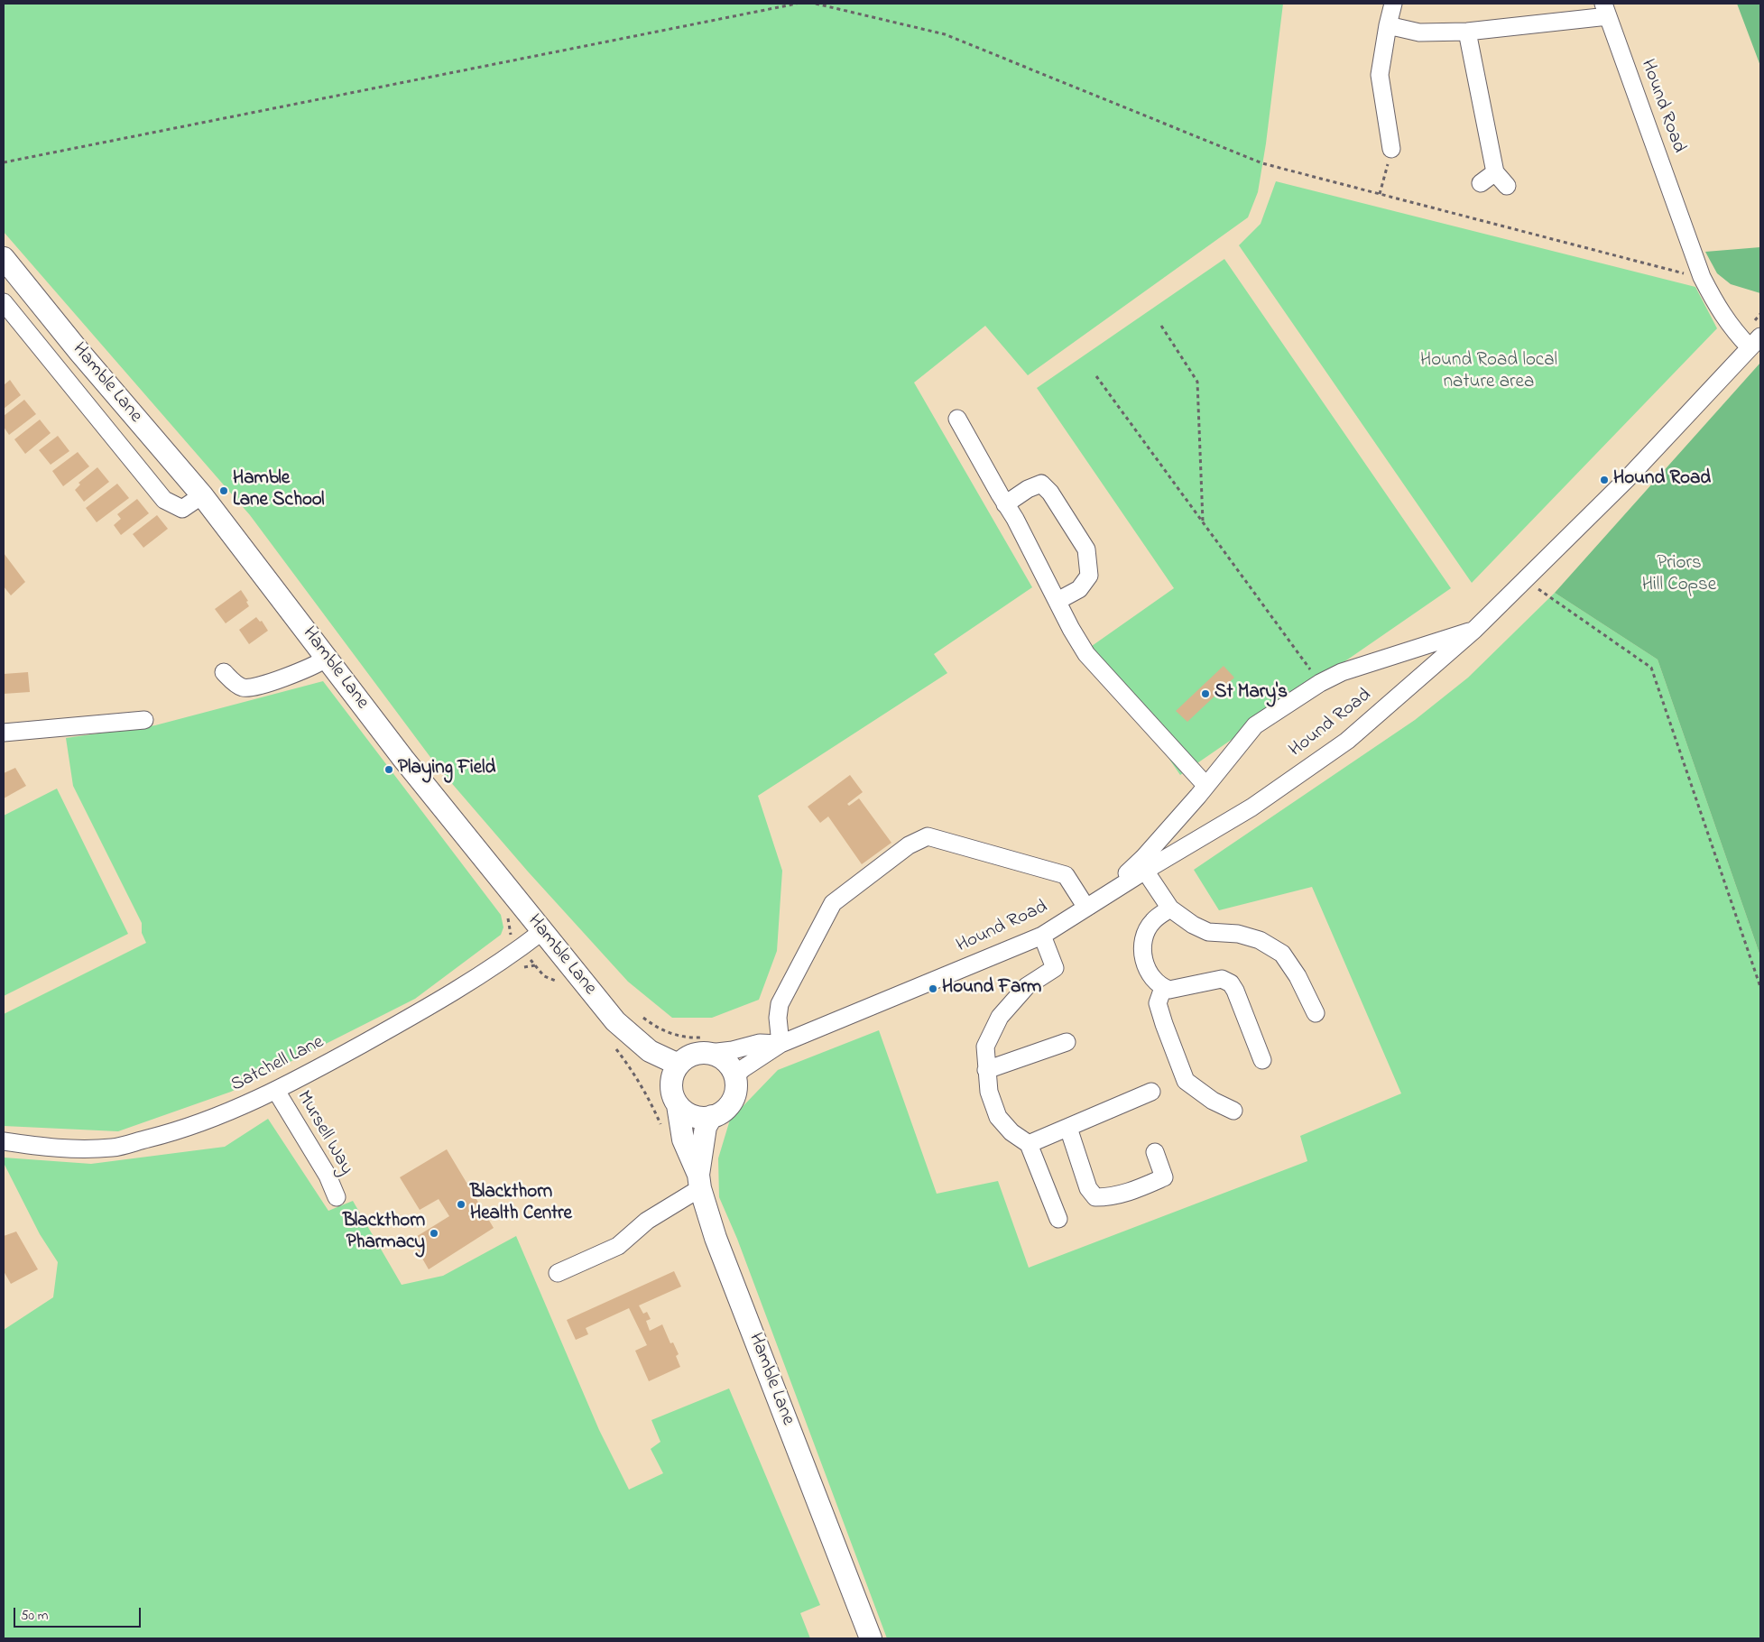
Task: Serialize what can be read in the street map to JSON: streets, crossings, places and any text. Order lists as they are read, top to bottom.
{
  "streets": {
    "main road": ["Hamble Lane"],
    "street": ["Hound Road", "Satchell Lane", "Mursell Way"]
  },
  "crossings": [
    ["Hound Road", "Hamble Lane"],
    ["Hamble Lane", "Satchell Lane"],
    ["Satchell Lane", "Mursell Way"]
  ],
  "parks": ["Hound Road local nature area", "Priors Hill Copse"],
  "places": [
    "Hound Road",
    "Hamble Lane School",
    "St Mary's",
    "Playing Field",
    "Hound Farm",
    "Blackthorn Health Centre",
    "Blackthorn Pharmacy"
  ],
  "scale_bar": "50 m"
}
